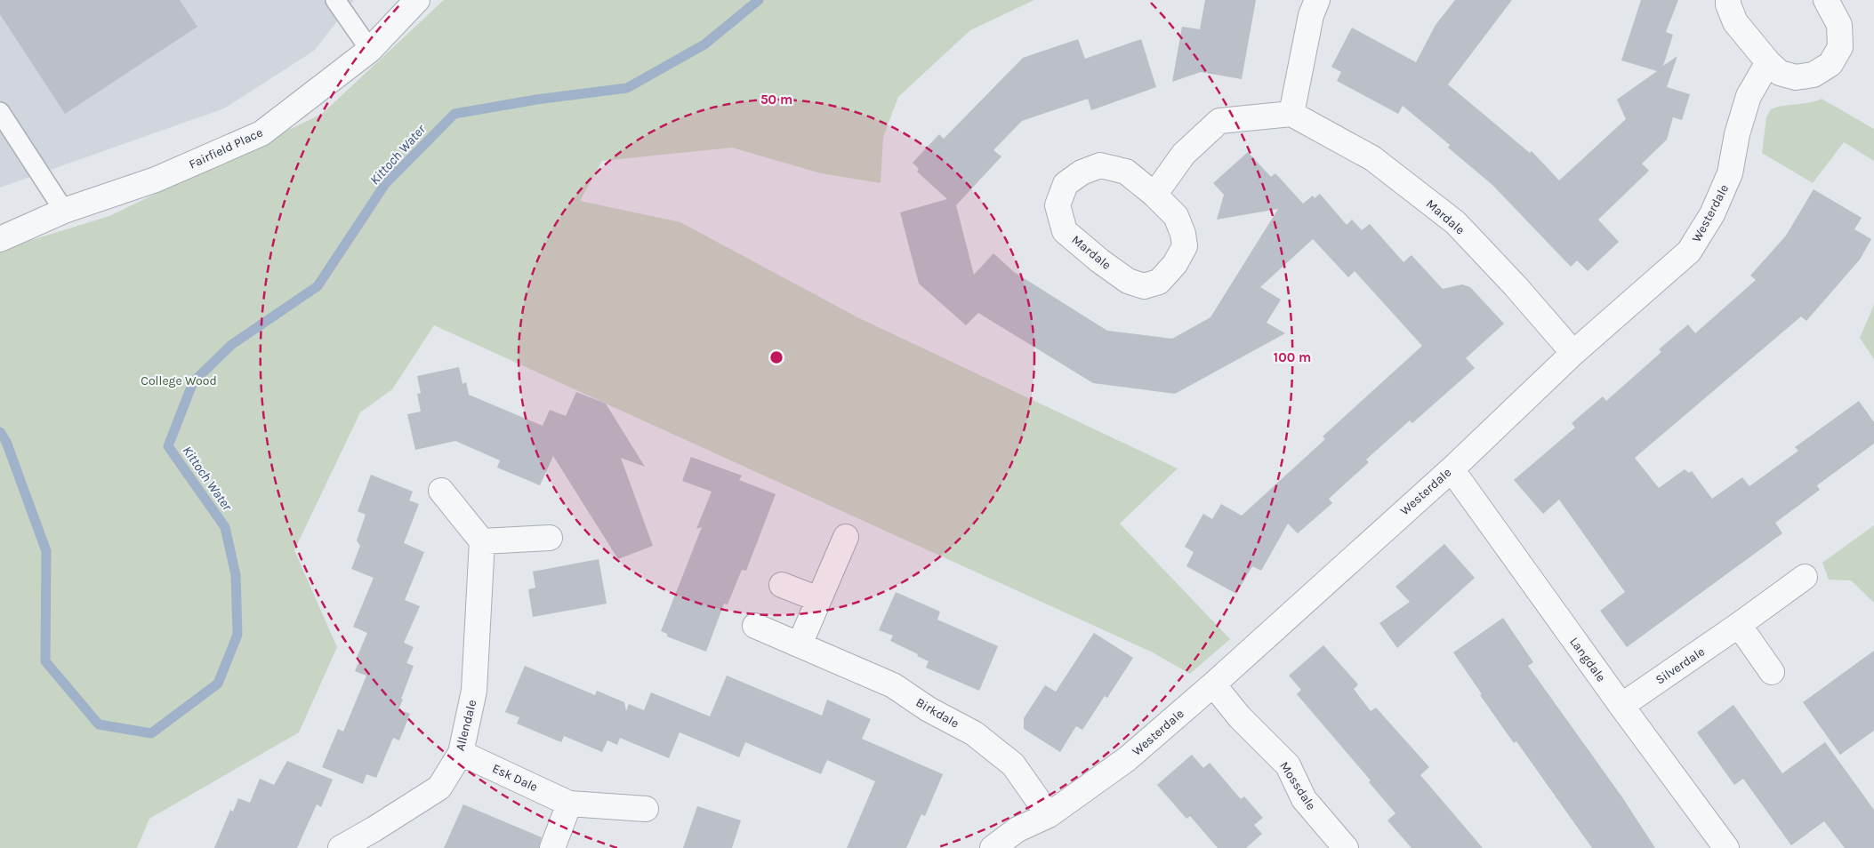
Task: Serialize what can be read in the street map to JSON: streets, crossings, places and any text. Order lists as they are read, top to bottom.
{
  "streets": {
    "street": [
      "Fairfield Place",
      "Westerdale",
      "Mardale",
      "Langdale",
      "Silverdale",
      "Birkdale",
      "Allendale",
      "Esk Dale",
      "Mossdale"
    ]
  },
  "crossings": [
    ["Westerdale", "Mardale"],
    ["Westerdale", "Langdale"],
    ["Westerdale", "Birkdale"],
    ["Westerdale", "Mossdale"],
    ["Langdale", "Silverdale"],
    ["Allendale", "Esk Dale"]
  ],
  "water": ["Kittoch Water"],
  "parks": ["College Wood"],
  "rings": ["50 m", "100 m"]
}
